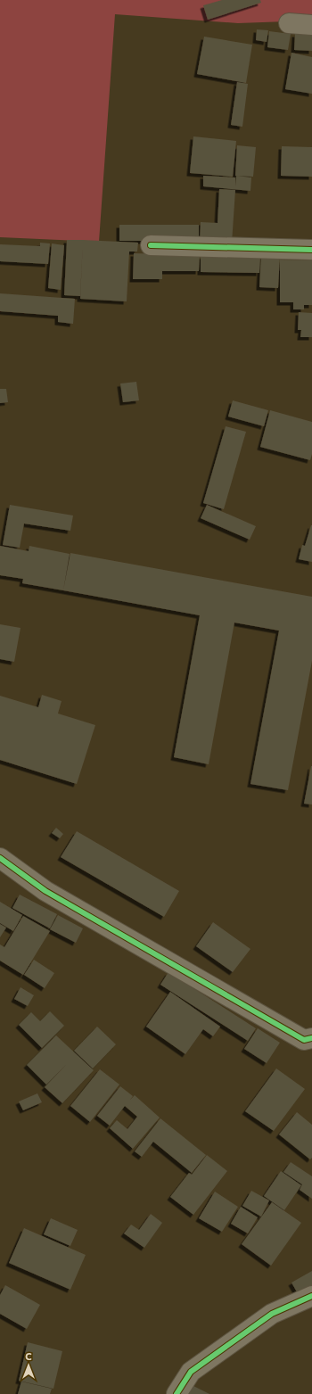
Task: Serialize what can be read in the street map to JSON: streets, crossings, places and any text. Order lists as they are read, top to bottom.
{
  "north": "top"
}
